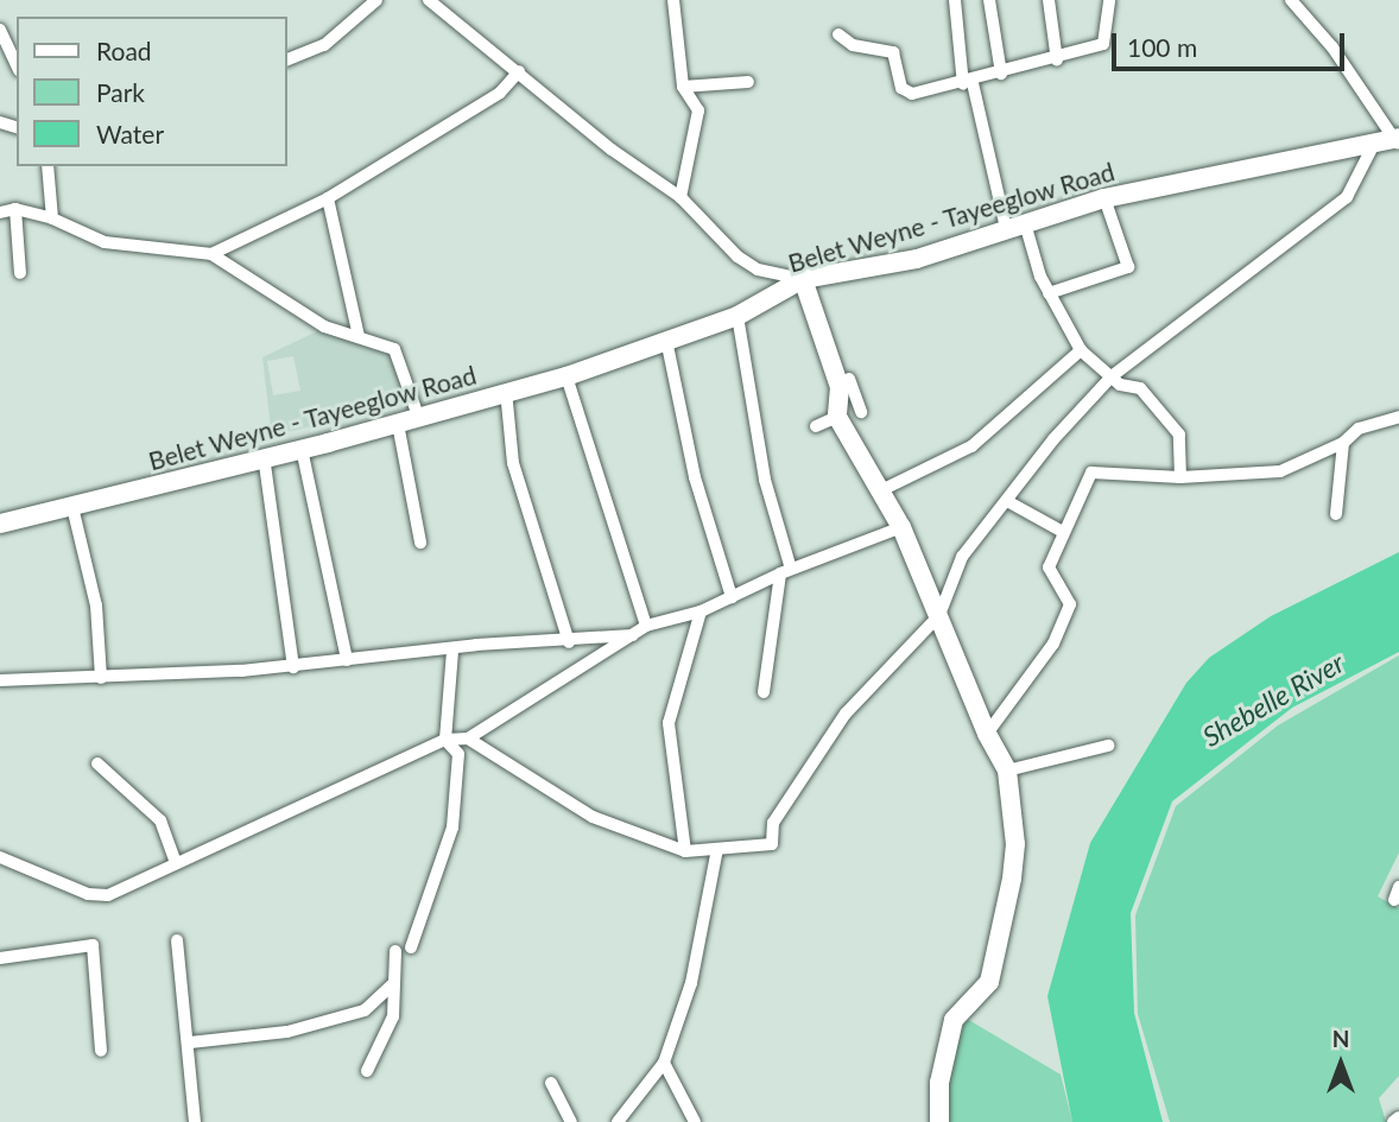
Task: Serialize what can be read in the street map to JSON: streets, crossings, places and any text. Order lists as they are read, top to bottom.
{
  "streets": {
    "main road": ["Belet Weyne - Tayeeglow Road"]
  },
  "water": ["Shebelle River"],
  "legend": ["Road", "Park", "Water"],
  "scale_bar": "100 m",
  "north": "top"
}
